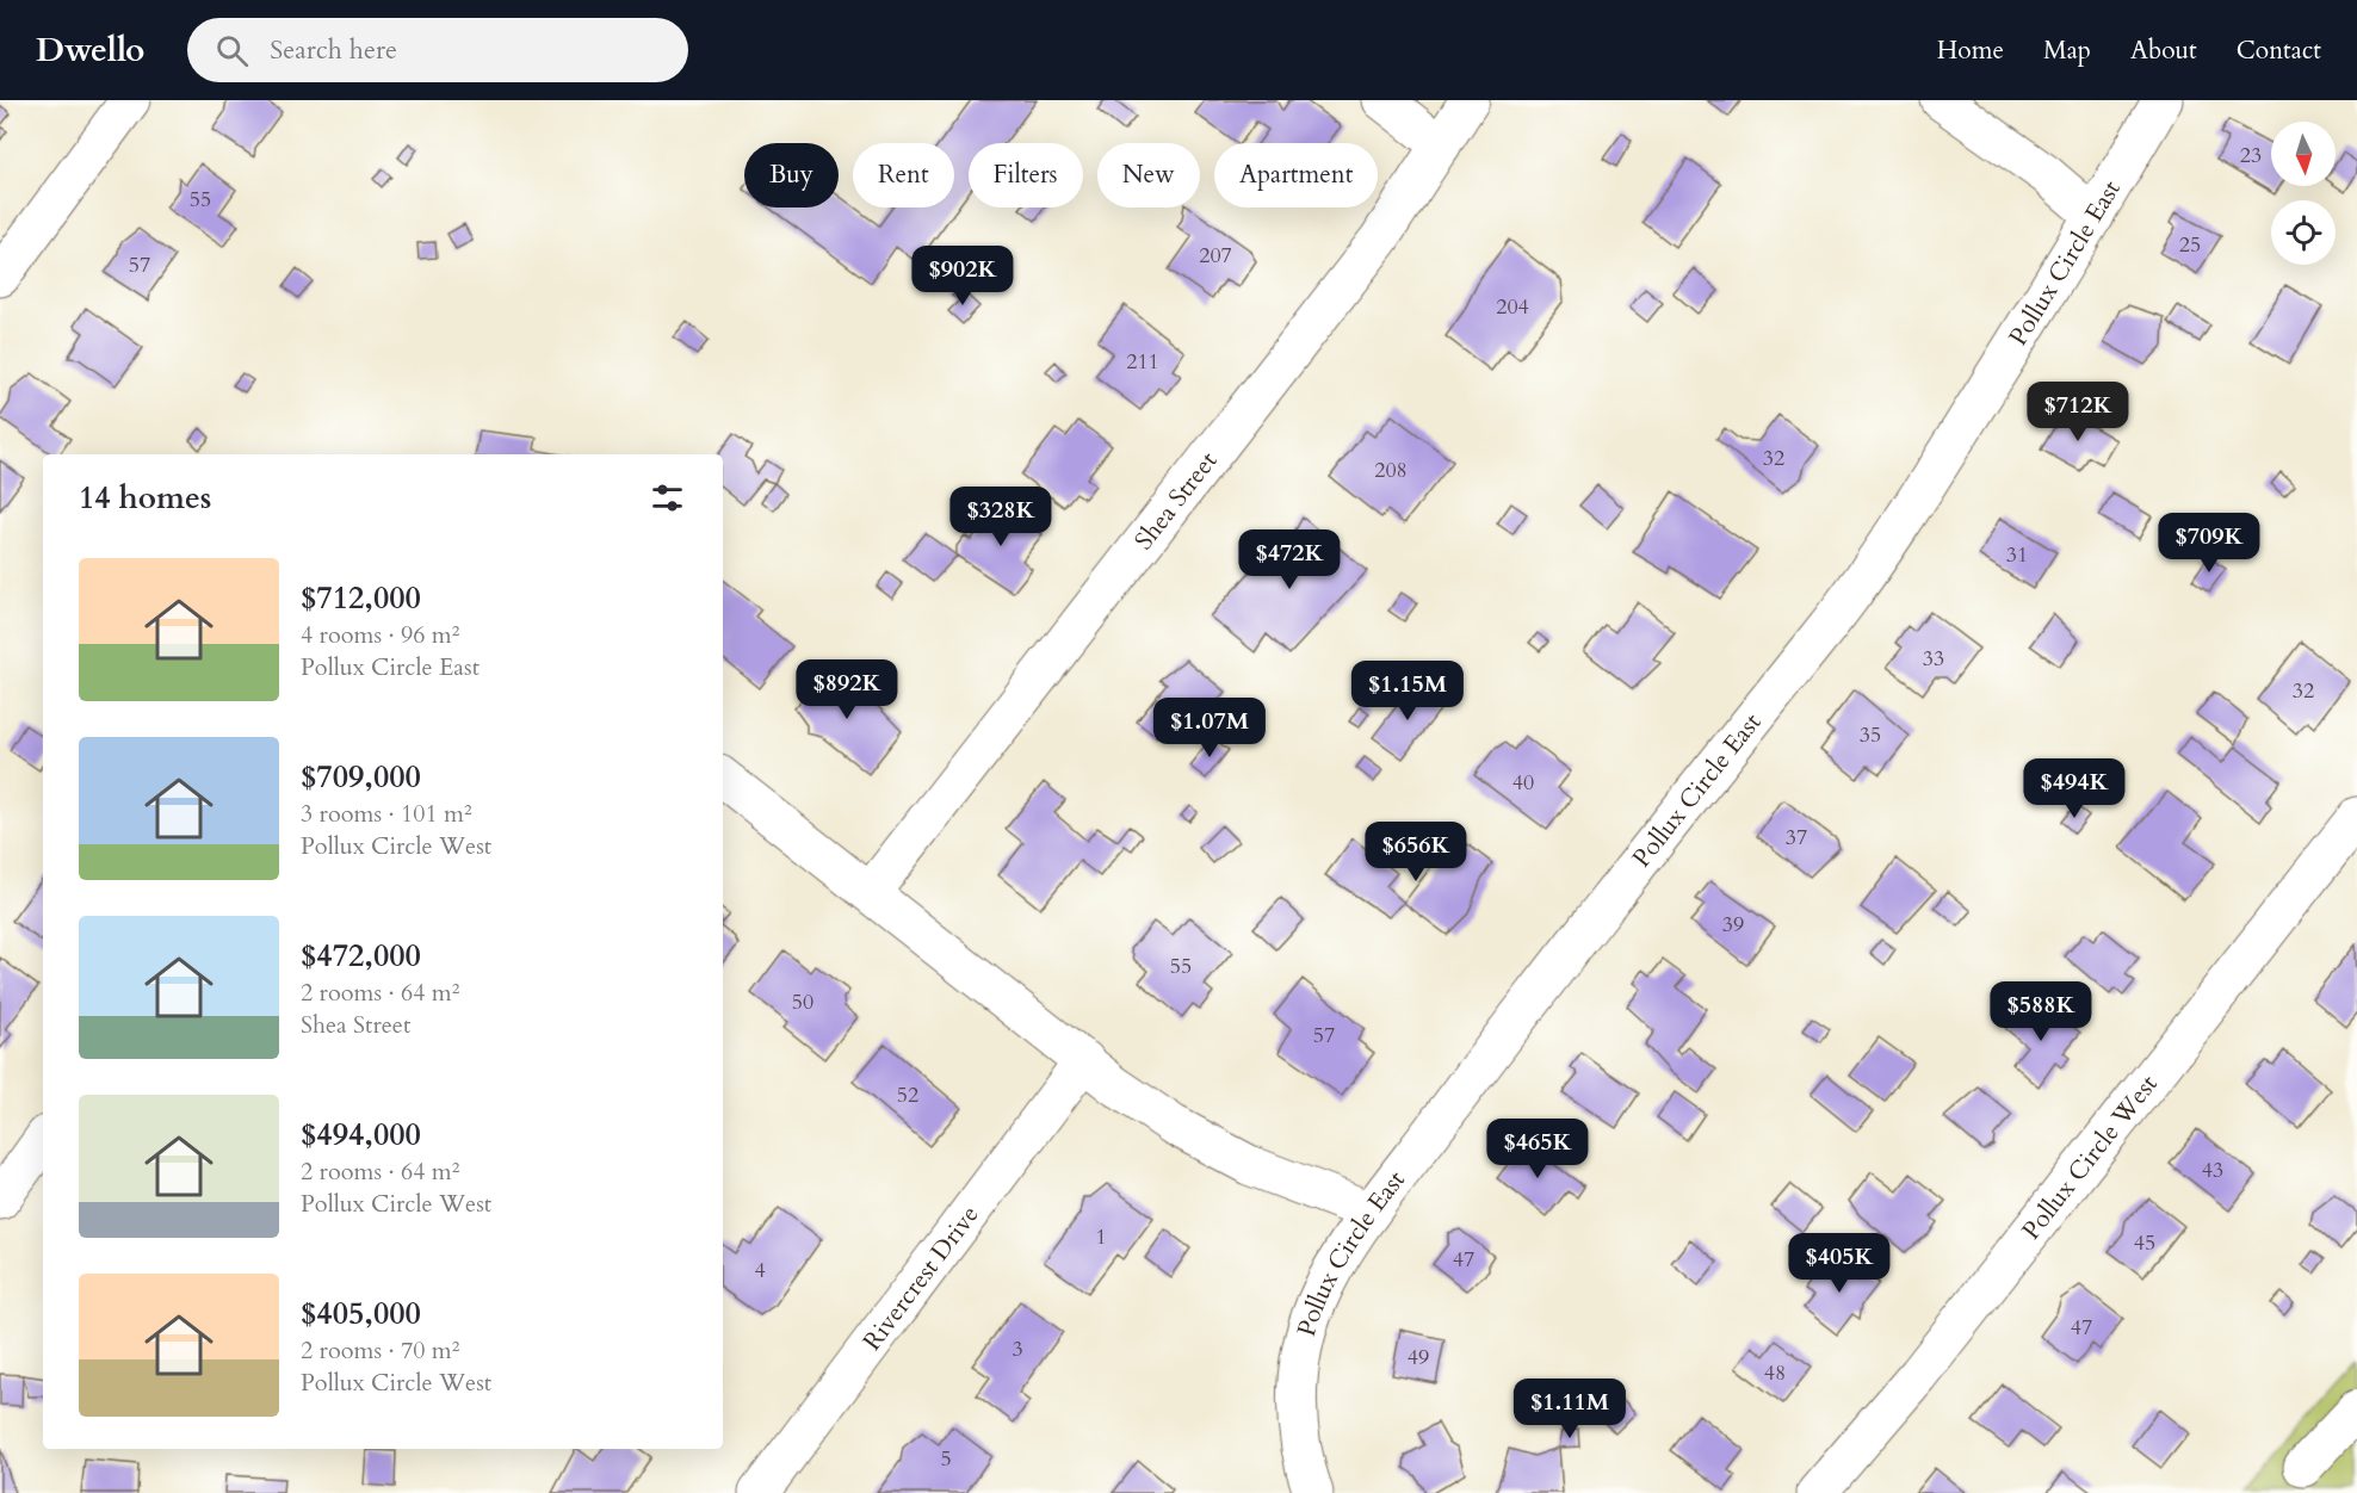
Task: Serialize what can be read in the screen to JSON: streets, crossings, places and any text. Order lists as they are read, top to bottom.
{
  "streets": {
    "street": [
      "Pollux Circle East",
      "Shea Street",
      "Pollux Circle West",
      "Rivercrest Drive"
    ]
  },
  "house_numbers": [
    "23",
    "55",
    "25",
    "207",
    "57",
    "204",
    "211",
    "32",
    "208",
    "31",
    "33",
    "32",
    "35",
    "40",
    "37",
    "39",
    "55",
    "50",
    "57",
    "52",
    "43",
    "1",
    "45",
    "47",
    "4",
    "47",
    "3",
    "49",
    "48",
    "5"
  ],
  "north": "bottom",
  "page": {
    "header": "Dwello",
    "search": "Search here",
    "nav": [
      "Home",
      "Map",
      "About",
      "Contact"
    ],
    "chip": [
      "Buy",
      "Rent",
      "Filters",
      "New",
      "Apartment"
    ],
    "price": [
      "$902K",
      "$712K",
      "$328K",
      "$709K",
      "$472K",
      "$892K",
      "$1.15M",
      "$1.07M",
      "$494K",
      "$656K",
      "$588K",
      "$465K",
      "$405K",
      "$1.11M"
    ],
    "heading": "14 homes",
    "list": [
      {
        "name": "$712,000",
        "note": "4 rooms · 96 m² · Pollux Circle East"
      },
      {
        "name": "$709,000",
        "note": "3 rooms · 101 m² · Pollux Circle West"
      },
      {
        "name": "$472,000",
        "note": "2 rooms · 64 m² · Shea Street"
      },
      {
        "name": "$494,000",
        "note": "2 rooms · 64 m² · Pollux Circle West"
      },
      {
        "name": "$405,000",
        "note": "2 rooms · 70 m² · Pollux Circle West"
      }
    ]
  }
}
